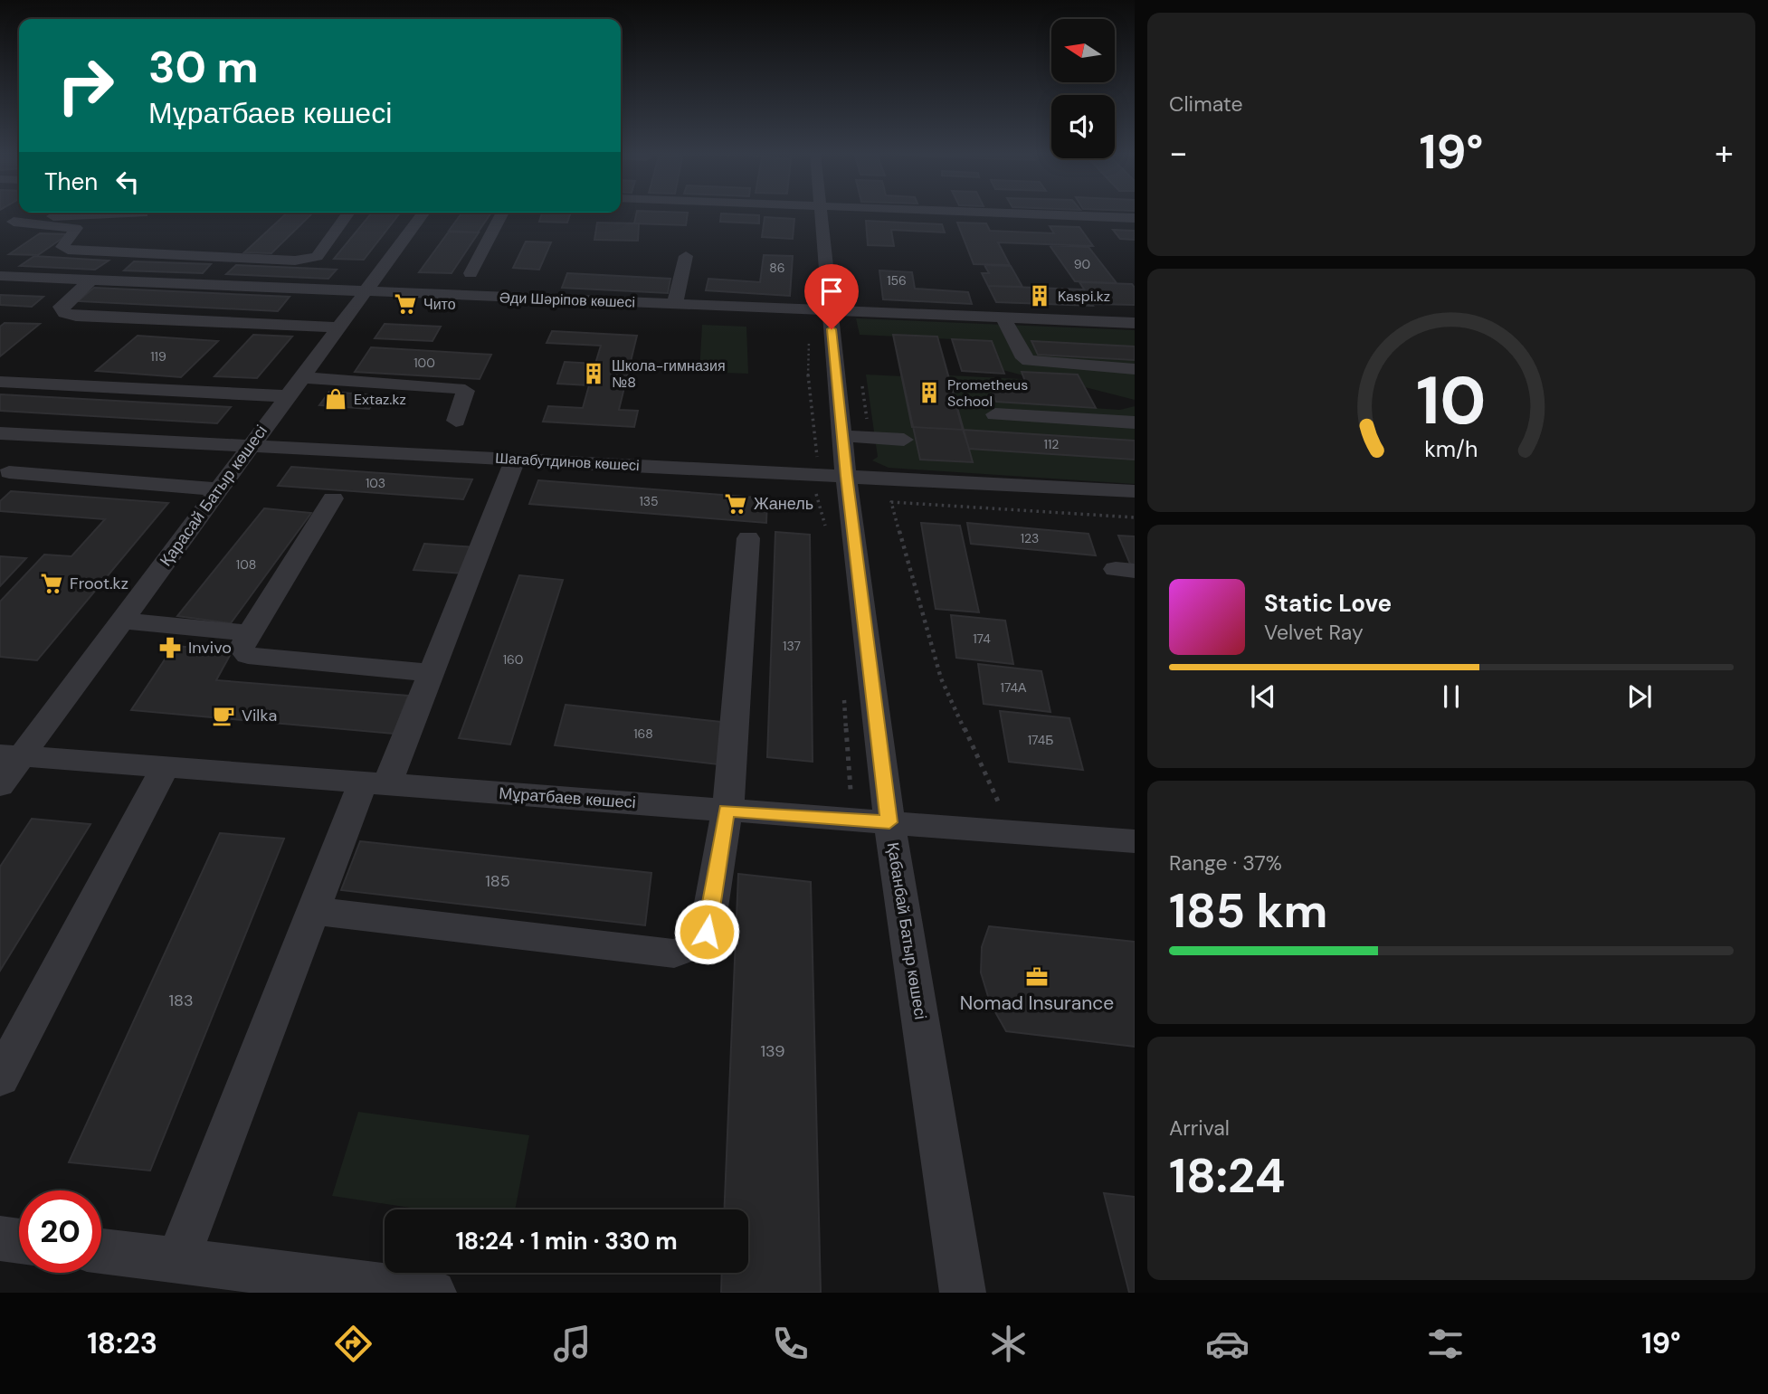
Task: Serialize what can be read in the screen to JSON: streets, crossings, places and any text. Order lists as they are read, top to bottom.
{
  "streets": {
    "street": [
      "Әди Шәріпов көшесі",
      "Шагабутдинов көшесі",
      "Қарасай Батыр көшесі",
      "Мұратбаев көшесі",
      "Қабанбай Батыр көшесі"
    ]
  },
  "crossings": [
    ["Әди Шәріпов көшесі", "Қарасай Батыр көшесі"],
    ["Әди Шәріпов көшесі", "Қабанбай Батыр көшесі"],
    ["Шагабутдинов көшесі", "Қарасай Батыр көшесі"],
    ["Шагабутдинов көшесі", "Қабанбай Батыр көшесі"],
    ["Қарасай Батыр көшесі", "Мұратбаев көшесі"],
    ["Мұратбаев көшесі", "Қабанбай Батыр көшесі"]
  ],
  "places": {
    "building": ["Kaspi.kz", "Школа-гимназия №8", "Prometheus School"],
    "supermarket": ["Чито", "Жанель", "Froot.kz"],
    "shop": ["Extaz.kz"],
    "pharmacy": ["Invivo"],
    "cafe": ["Vilka"],
    "office": ["Nomad Insurance"]
  },
  "house_numbers": [
    "90",
    "86",
    "156",
    "119",
    "100",
    "112",
    "103",
    "135",
    "123",
    "108",
    "174",
    "137",
    "160",
    "174А",
    "168",
    "174Б",
    "185",
    "183",
    "139"
  ],
  "north": "left",
  "page": {
    "tile": [
      "Climate",
      ["Range · 37%", "185 km"],
      ["Arrival", "18:24"]
    ],
    "turn": ["30 m", "Мұратбаев көшесі"],
    "heat": ["−", "19°", "+"],
    "then": "Then",
    "song": ["Static Love", "Velvet Ray"],
    "limit": "20",
    "trip": "18:24 · 1 min · 330 m",
    "tabs": ["18:23", "19°"],
    "gauge": ["10", "km/h"]
  }
}
